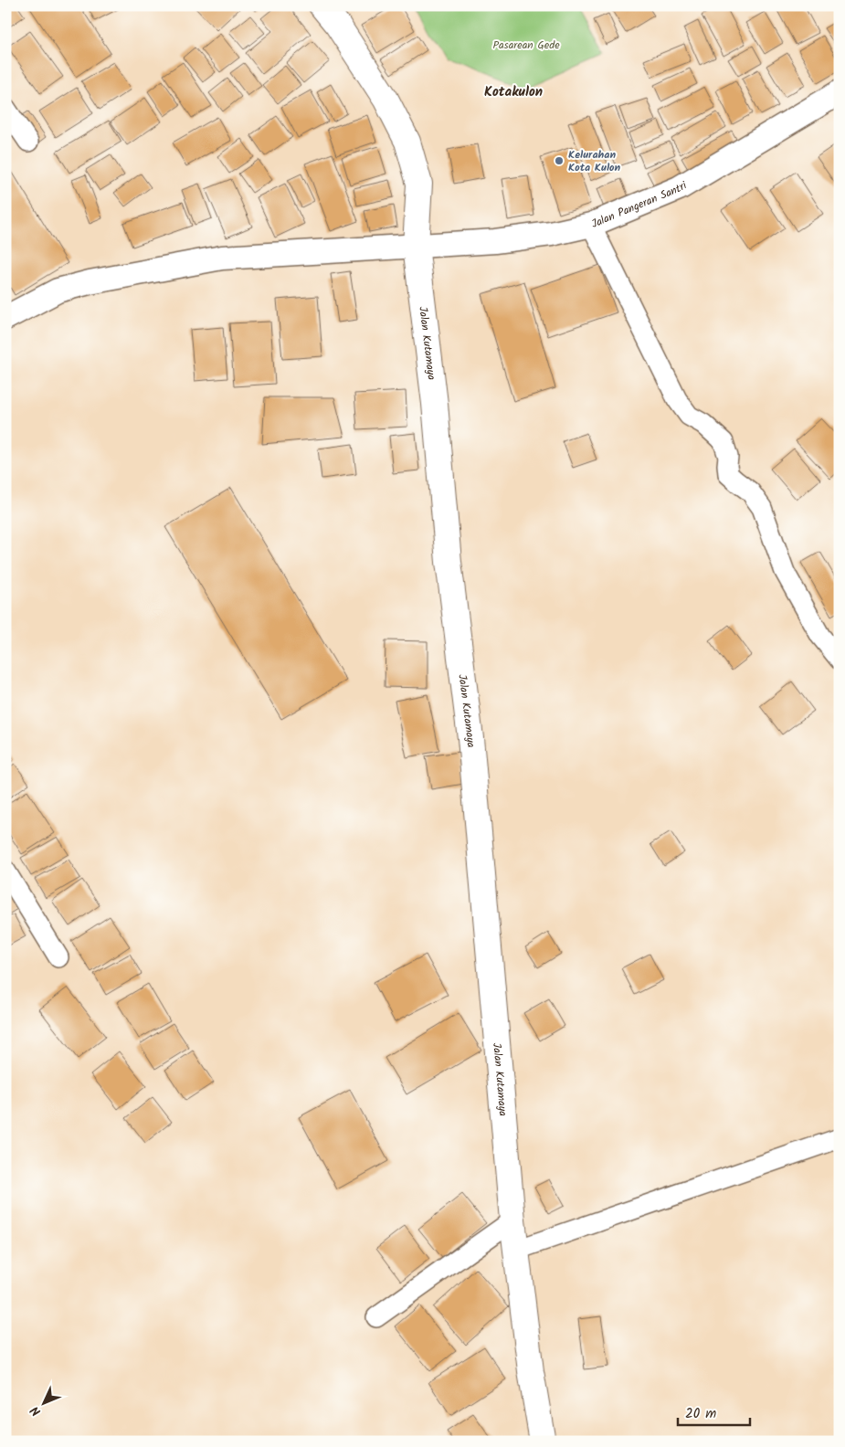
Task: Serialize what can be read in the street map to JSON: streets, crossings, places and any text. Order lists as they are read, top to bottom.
{
  "streets": {
    "main road": ["Jalan Kutamaya"],
    "street": ["Jalan Pangeran Santri"]
  },
  "crossings": [
    ["Jalan Pangeran Santri", "Jalan Kutamaya"]
  ],
  "districts": ["Kotakulon"],
  "parks": ["Pasarean Gede"],
  "places": ["Kelurahan Kota Kulon"],
  "scale_bar": "20 m",
  "north": "bottom left"
}
